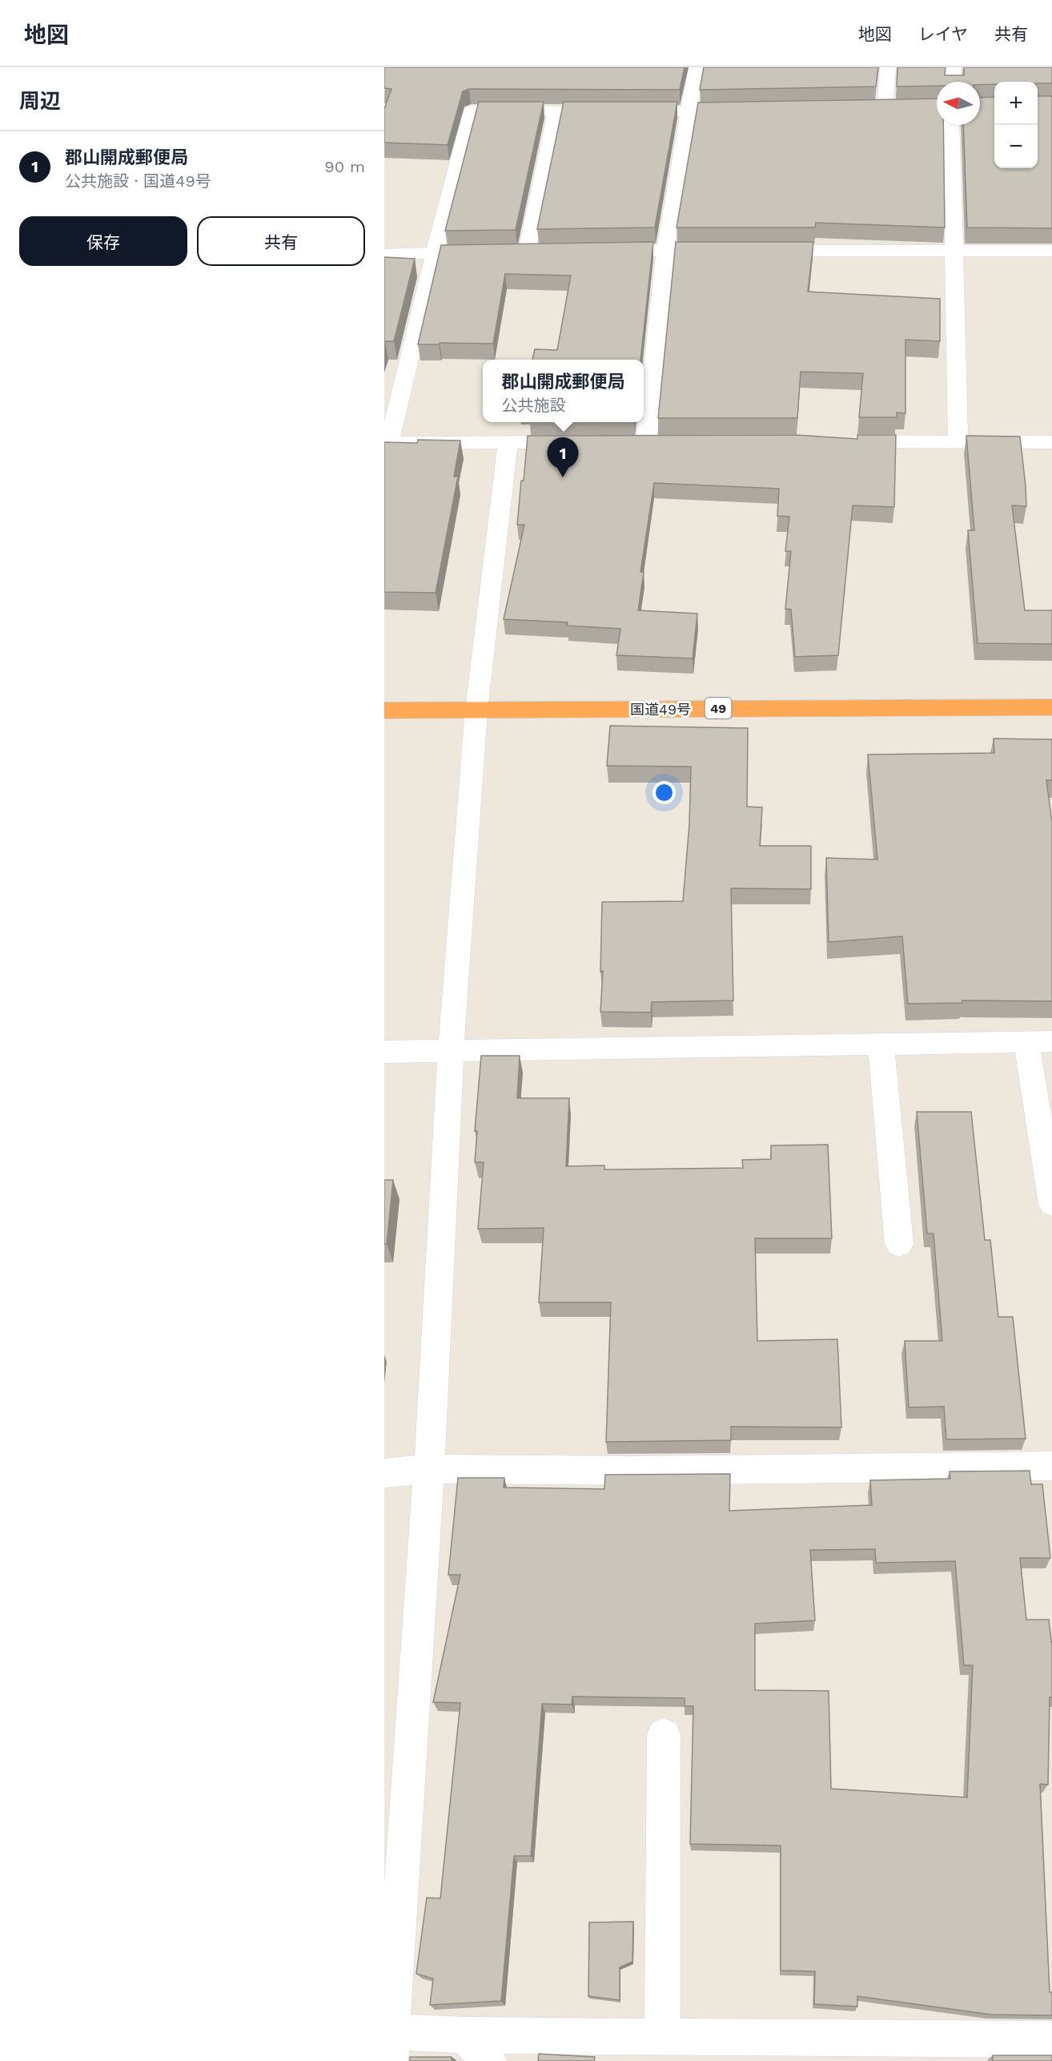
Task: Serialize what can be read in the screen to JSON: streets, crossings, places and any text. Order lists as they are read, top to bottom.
{
  "streets": {
    "highway": ["49", "国道49号"]
  },
  "north": "left",
  "page": {
    "header": "地図",
    "nav": ["地図", "レイヤ", "共有"],
    "heading": "周辺",
    "map_buttons": ["+", "−"],
    "list": [
      {
        "mark": "1",
        "name": "郡山開成郵便局",
        "note": "公共施設 · 国道49号",
        "value": "90 m"
      }
    ],
    "buttons": ["保存", "共有"],
    "popup": ["郡山開成郵便局", "公共施設"],
    "pins": "1"
  }
}
